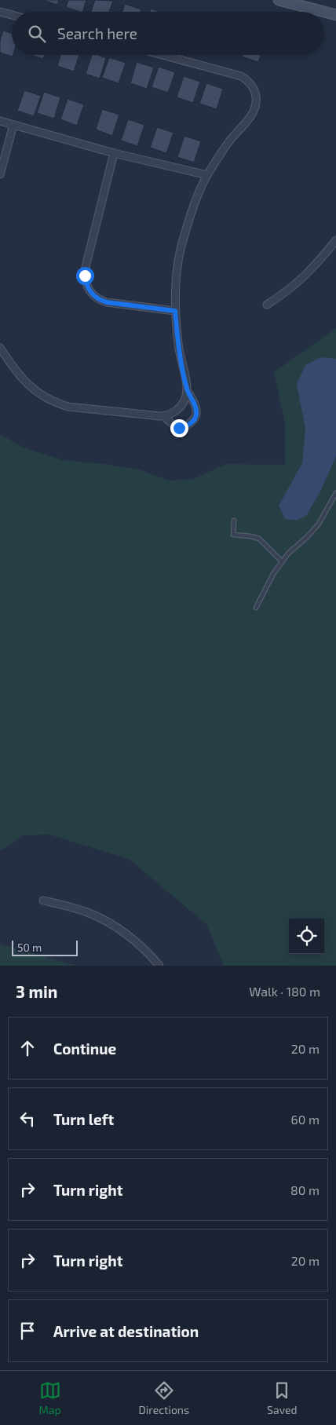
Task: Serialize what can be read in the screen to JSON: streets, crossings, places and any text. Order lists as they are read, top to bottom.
{
  "scale_bar": "50 m",
  "page": {
    "search": "Search here",
    "scale": "50 m",
    "heading": ["3 min", "Walk · 180 m"],
    "list": [
      ["Continue", "20 m"],
      ["Turn left", "60 m"],
      ["Turn right", "80 m"],
      ["Turn right", "20 m"],
      "Arrive at destination"
    ],
    "nav": ["Map", "Directions", "Saved"]
  }
}
